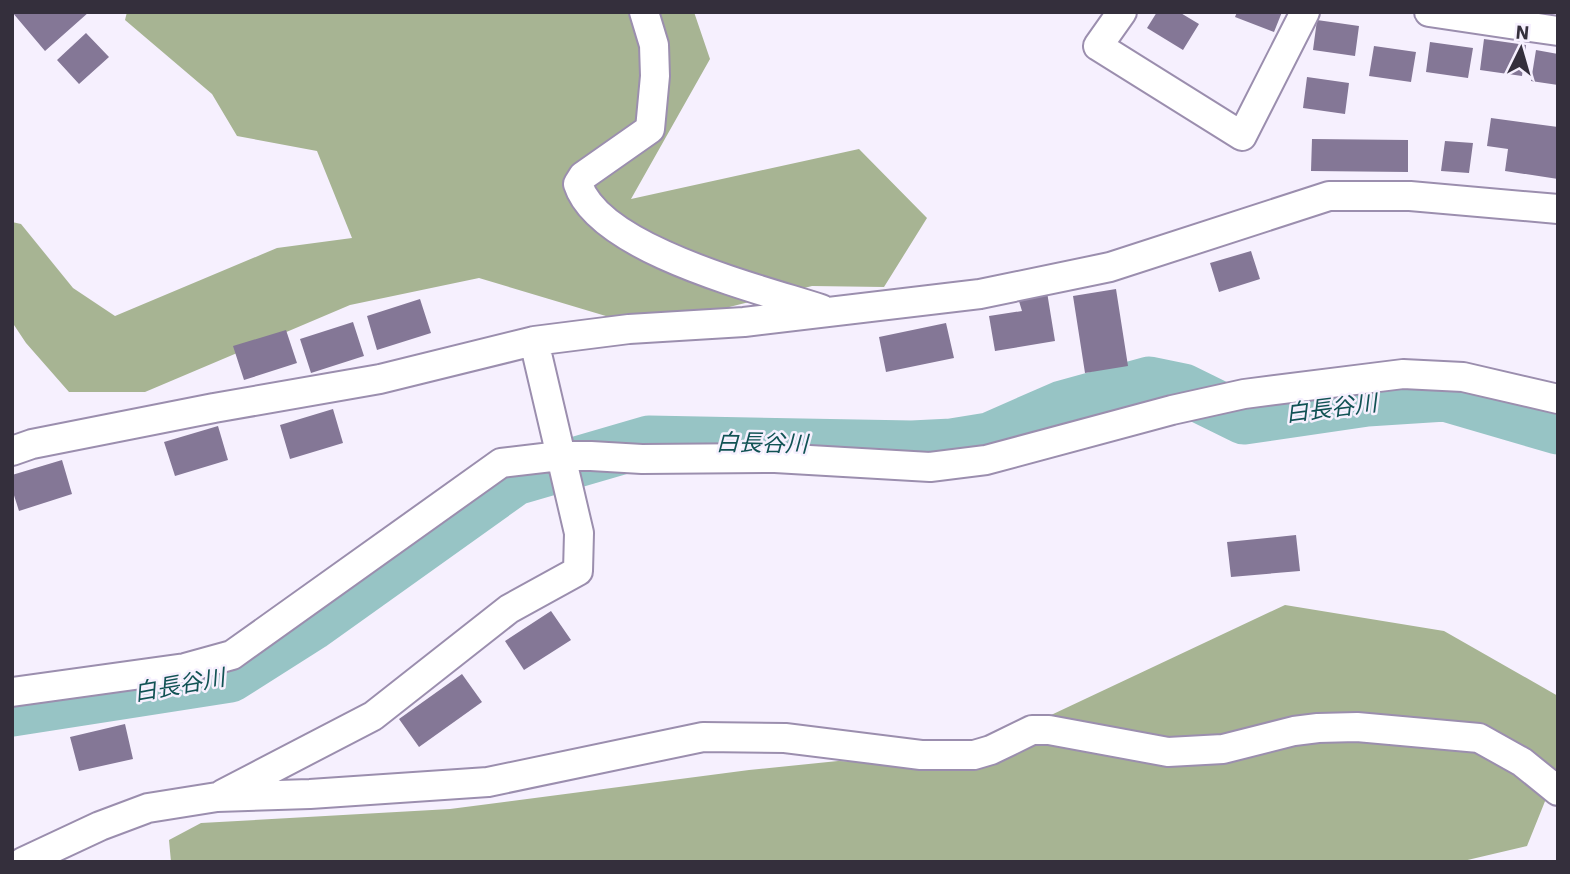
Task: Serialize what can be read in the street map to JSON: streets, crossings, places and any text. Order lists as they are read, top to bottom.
{
  "water": ["白長谷川"],
  "north": "top"
}
